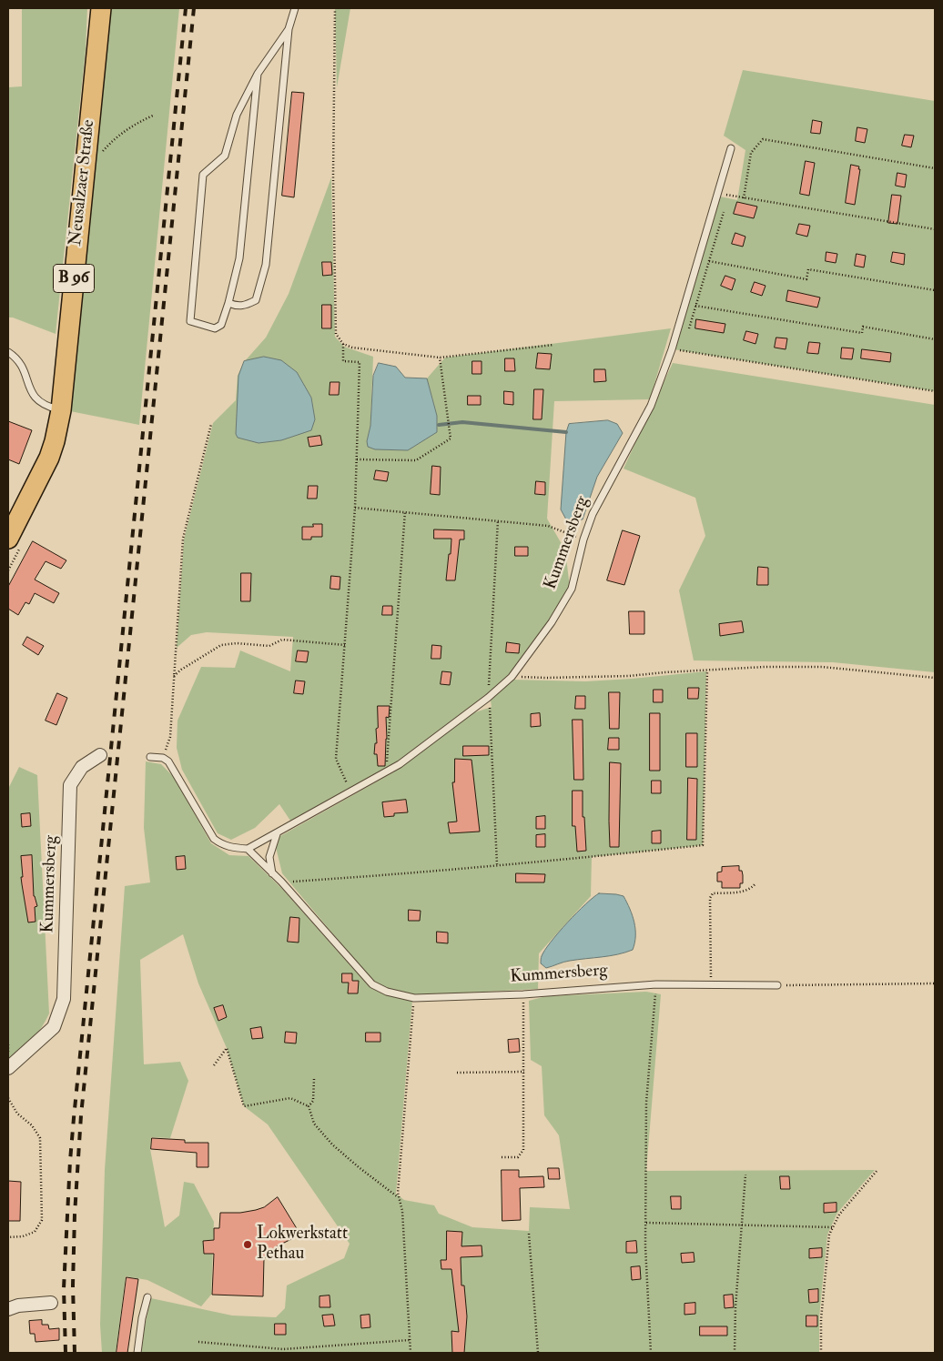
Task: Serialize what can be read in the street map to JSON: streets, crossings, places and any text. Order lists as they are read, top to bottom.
{
  "streets": {
    "main road": ["Neusalzaer Straße", "B 96"],
    "street": ["Kummersberg"]
  },
  "places": ["Lokwerkstatt Pethau"]
}
